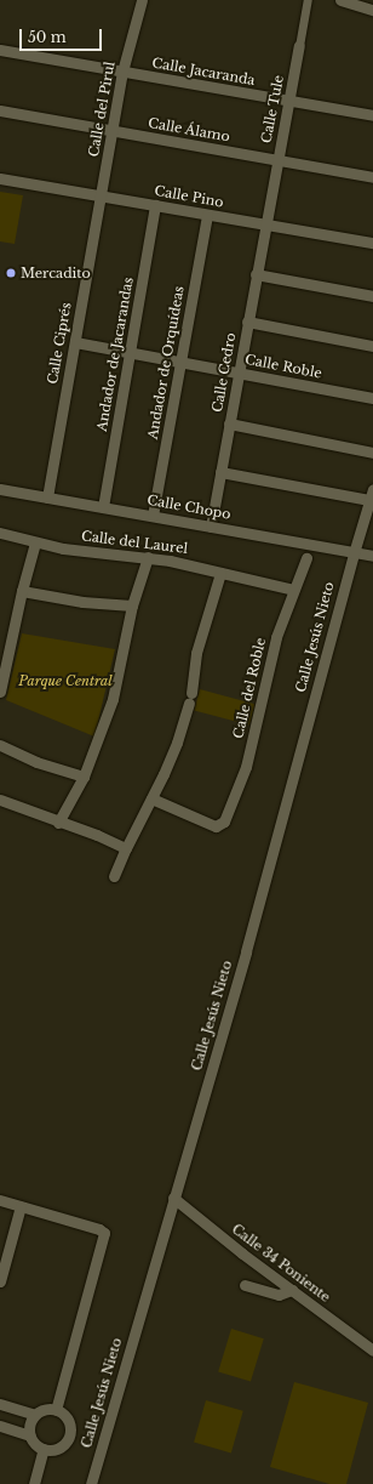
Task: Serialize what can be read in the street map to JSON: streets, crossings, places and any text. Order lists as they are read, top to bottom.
{
  "streets": {
    "street": [
      "Calle Jacaranda",
      "Calle del Pirul",
      "Calle Tule",
      "Calle Álamo",
      "Calle Pino",
      "Calle Ciprés",
      "Andador de Jacarandas",
      "Andador de Orquídeas",
      "Calle Roble",
      "Calle Cedro",
      "Calle Chopo",
      "Calle del Laurel",
      "Calle Jesús Nieto",
      "Calle del Roble",
      "Calle 34 Poniente"
    ]
  },
  "crossings": [
    ["Calle Jacaranda", "Calle del Pirul"],
    ["Calle Jacaranda", "Calle Tule"],
    ["Calle del Pirul", "Calle Álamo"],
    ["Calle del Pirul", "Calle Pino"],
    ["Calle del Pirul", "Calle Ciprés"],
    ["Calle Tule", "Calle Álamo"],
    ["Calle Tule", "Calle Pino"],
    ["Calle Tule", "Calle Cedro"],
    ["Calle Pino", "Calle Ciprés"],
    ["Calle Pino", "Andador de Jacarandas"],
    ["Calle Pino", "Andador de Orquídeas"],
    ["Calle Pino", "Calle Cedro"],
    ["Calle Ciprés", "Calle Roble"],
    ["Calle Ciprés", "Calle Chopo"],
    ["Andador de Jacarandas", "Calle Roble"],
    ["Andador de Jacarandas", "Calle Chopo"],
    ["Andador de Orquídeas", "Calle Roble"],
    ["Andador de Orquídeas", "Calle Chopo"],
    ["Calle Roble", "Calle Cedro"],
    ["Calle Cedro", "Calle Chopo"],
    ["Calle Chopo", "Calle Jesús Nieto"],
    ["Calle del Laurel", "Calle del Roble"],
    ["Calle Jesús Nieto", "Calle 34 Poniente"]
  ],
  "parks": ["Parque Central"],
  "places": ["Mercadito"],
  "scale_bar": "50 m"
}
